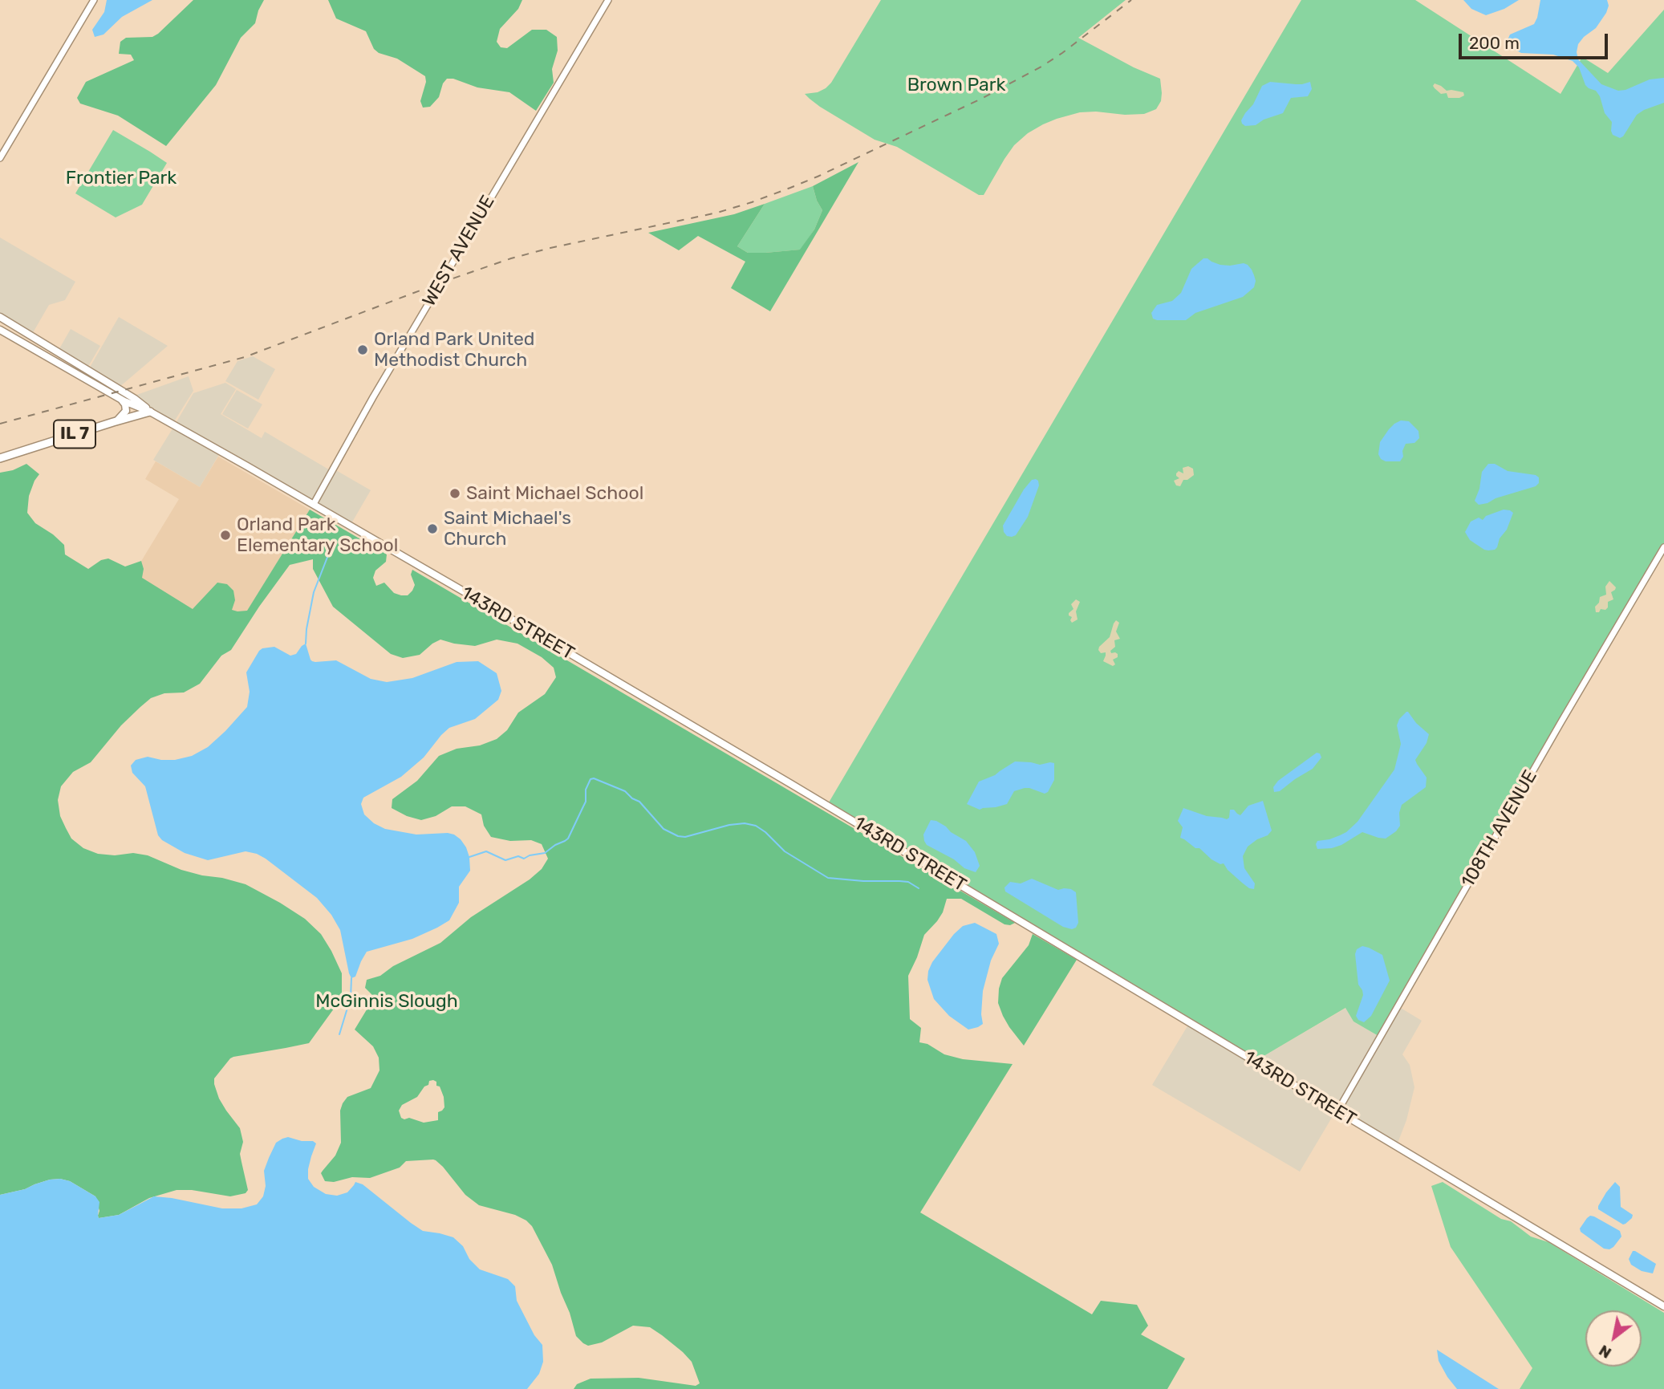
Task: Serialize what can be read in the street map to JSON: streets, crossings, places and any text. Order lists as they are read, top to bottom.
{
  "streets": {
    "main road": ["IL 7", "143RD STREET"],
    "street": ["WEST AVENUE", "108TH AVENUE"]
  },
  "crossings": [
    ["WEST AVENUE", "143RD STREET"],
    ["IL 7", "143RD STREET"],
    ["143RD STREET", "108TH AVENUE"]
  ],
  "parks": ["Brown Park", "Frontier Park", "McGinnis Slough"],
  "places": [
    "Orland Park United Methodist Church",
    "Saint Michael School",
    "Saint Michael's Church",
    "Orland Park Elementary School"
  ],
  "scale_bar": "200 m",
  "north": "bottom left"
}
